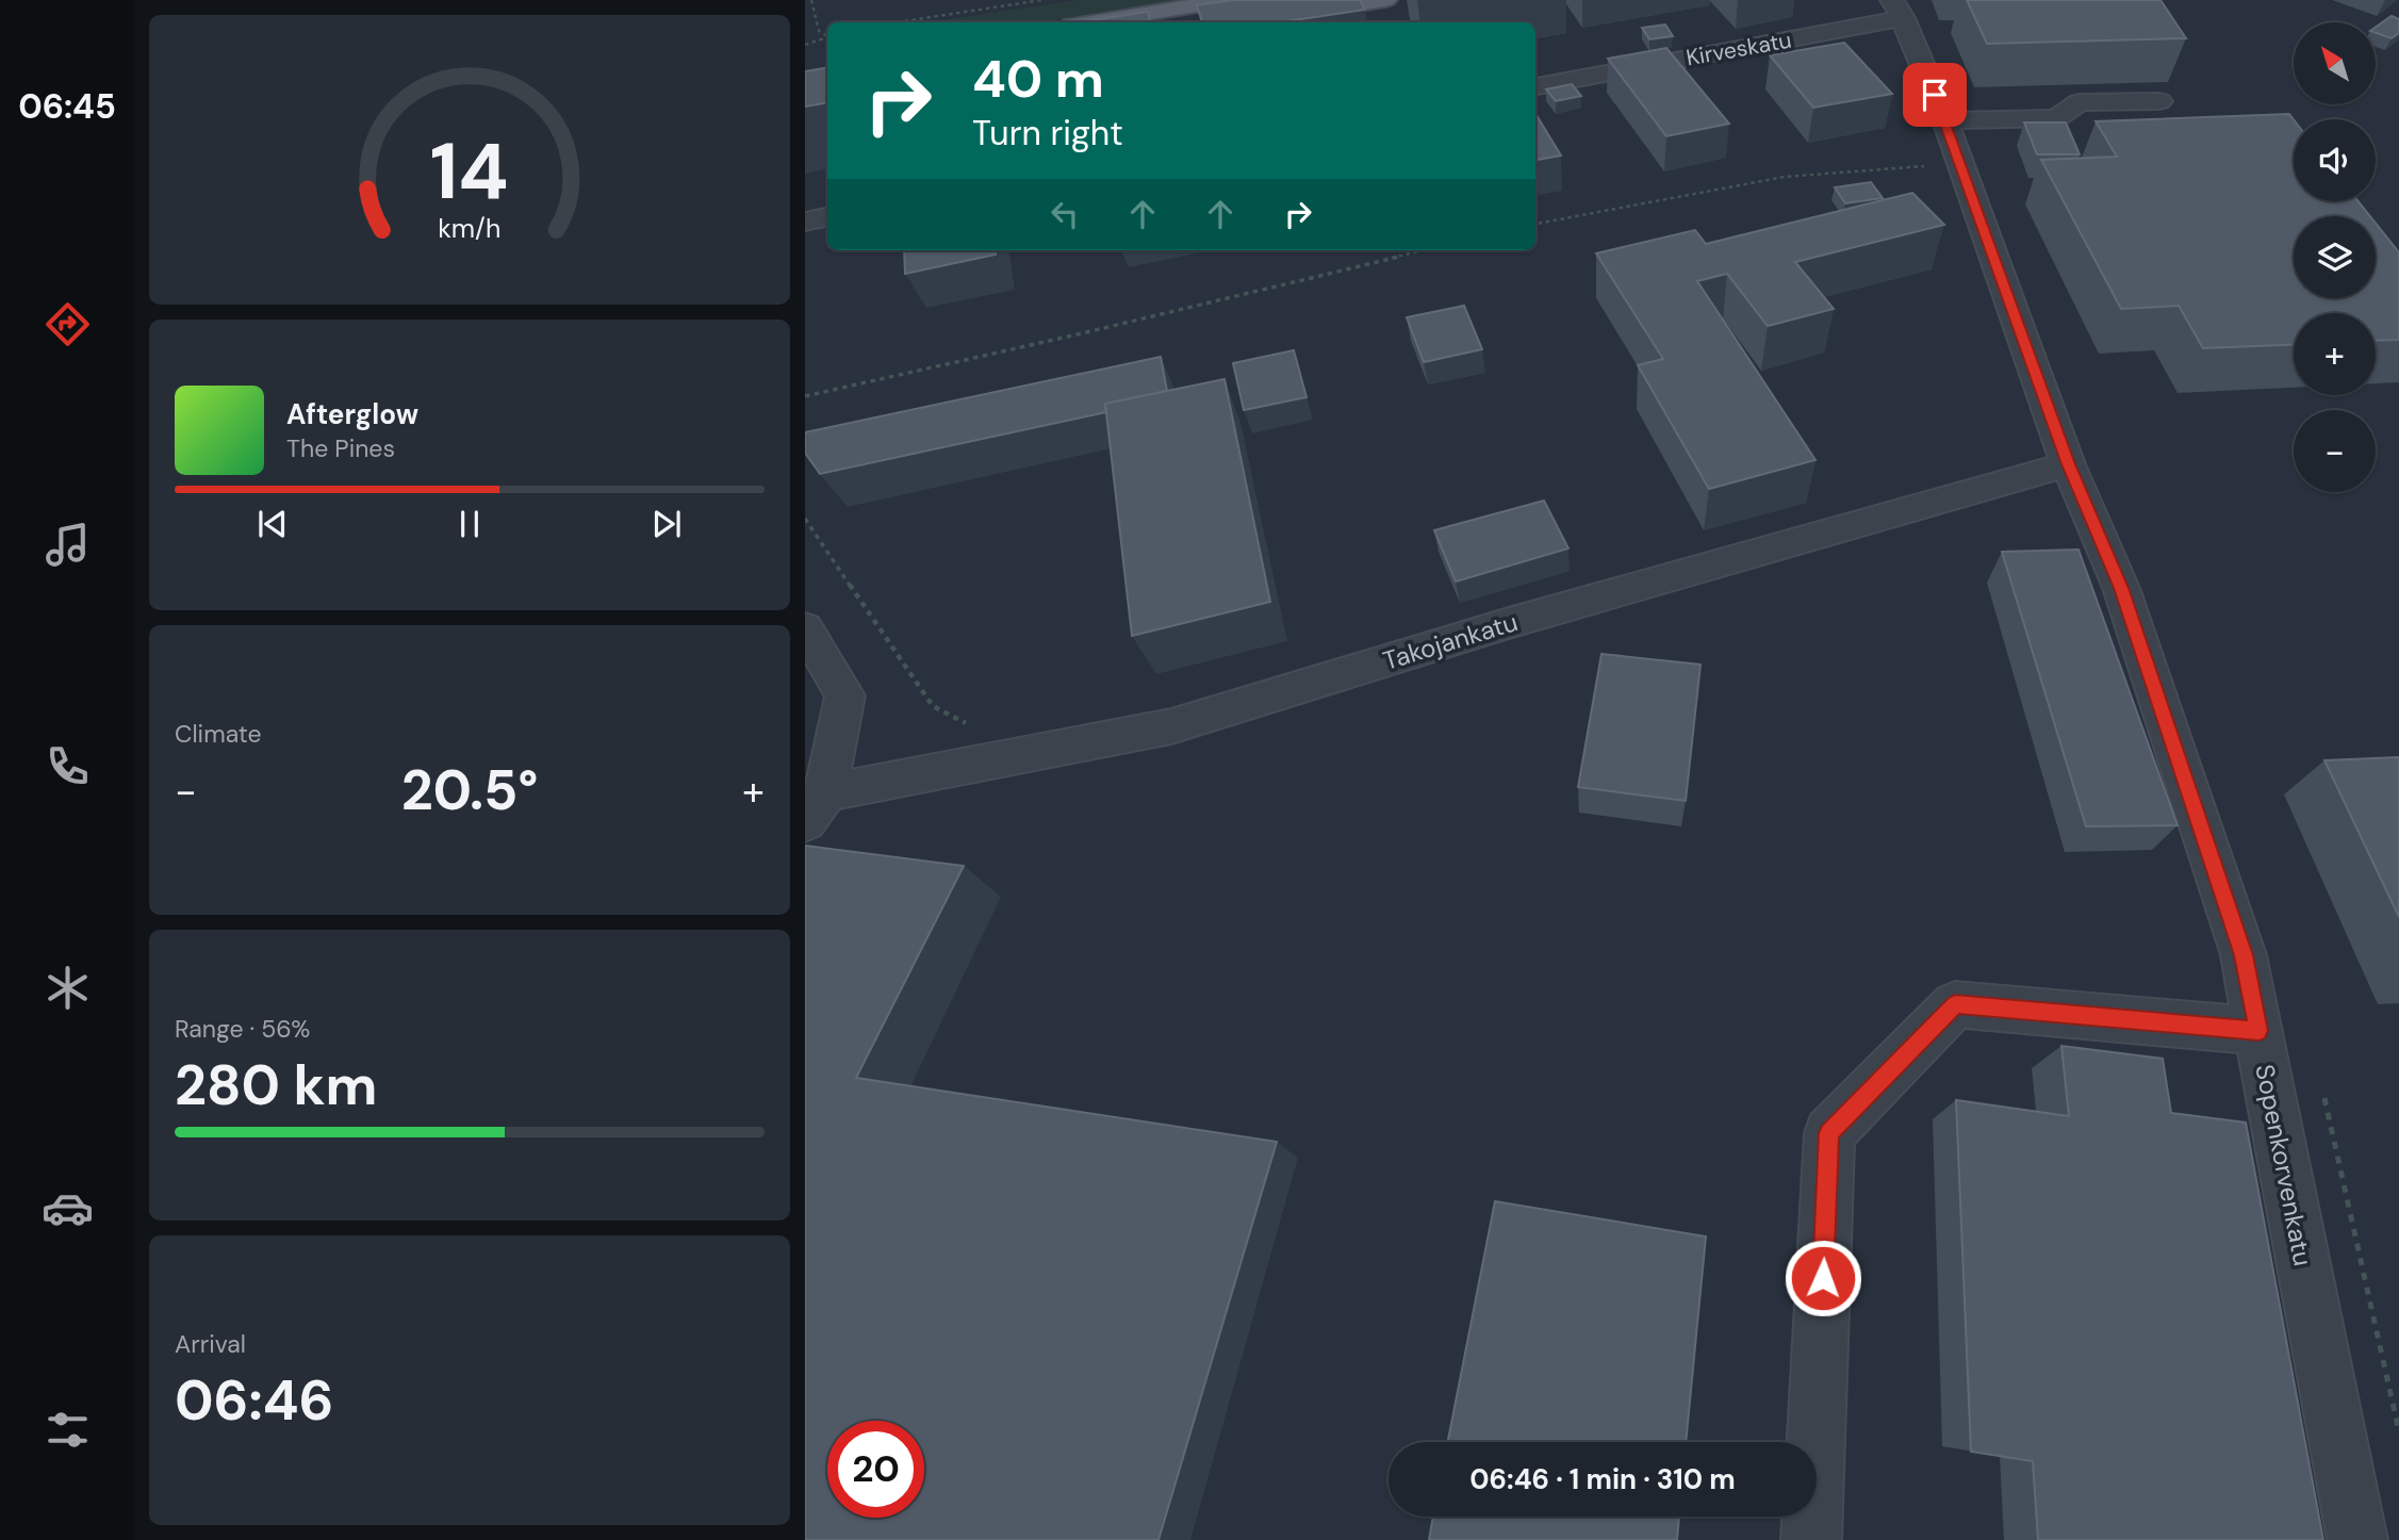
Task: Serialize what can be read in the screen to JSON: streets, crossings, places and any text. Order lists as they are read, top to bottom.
{
  "streets": {
    "street": ["Kirveskatu", "Takojankatu", "Sopenkorvenkatu"]
  },
  "crossings": [
    ["Kirveskatu", "Sopenkorvenkatu"],
    ["Takojankatu", "Sopenkorvenkatu"]
  ],
  "north": "top left",
  "page": {
    "tabs": "06:45",
    "map_buttons": ["+", "−"],
    "turn": ["40 m", "Turn right"],
    "song": ["Afterglow", "The Pines"],
    "tile": [
      "Climate",
      ["Range · 56%", "280 km"],
      ["Arrival", "06:46"]
    ],
    "heat": ["−", "20.5°", "+"],
    "limit": "20",
    "trip": "06:46 · 1 min · 310 m",
    "gauge": ["14", "km/h"]
  }
}
